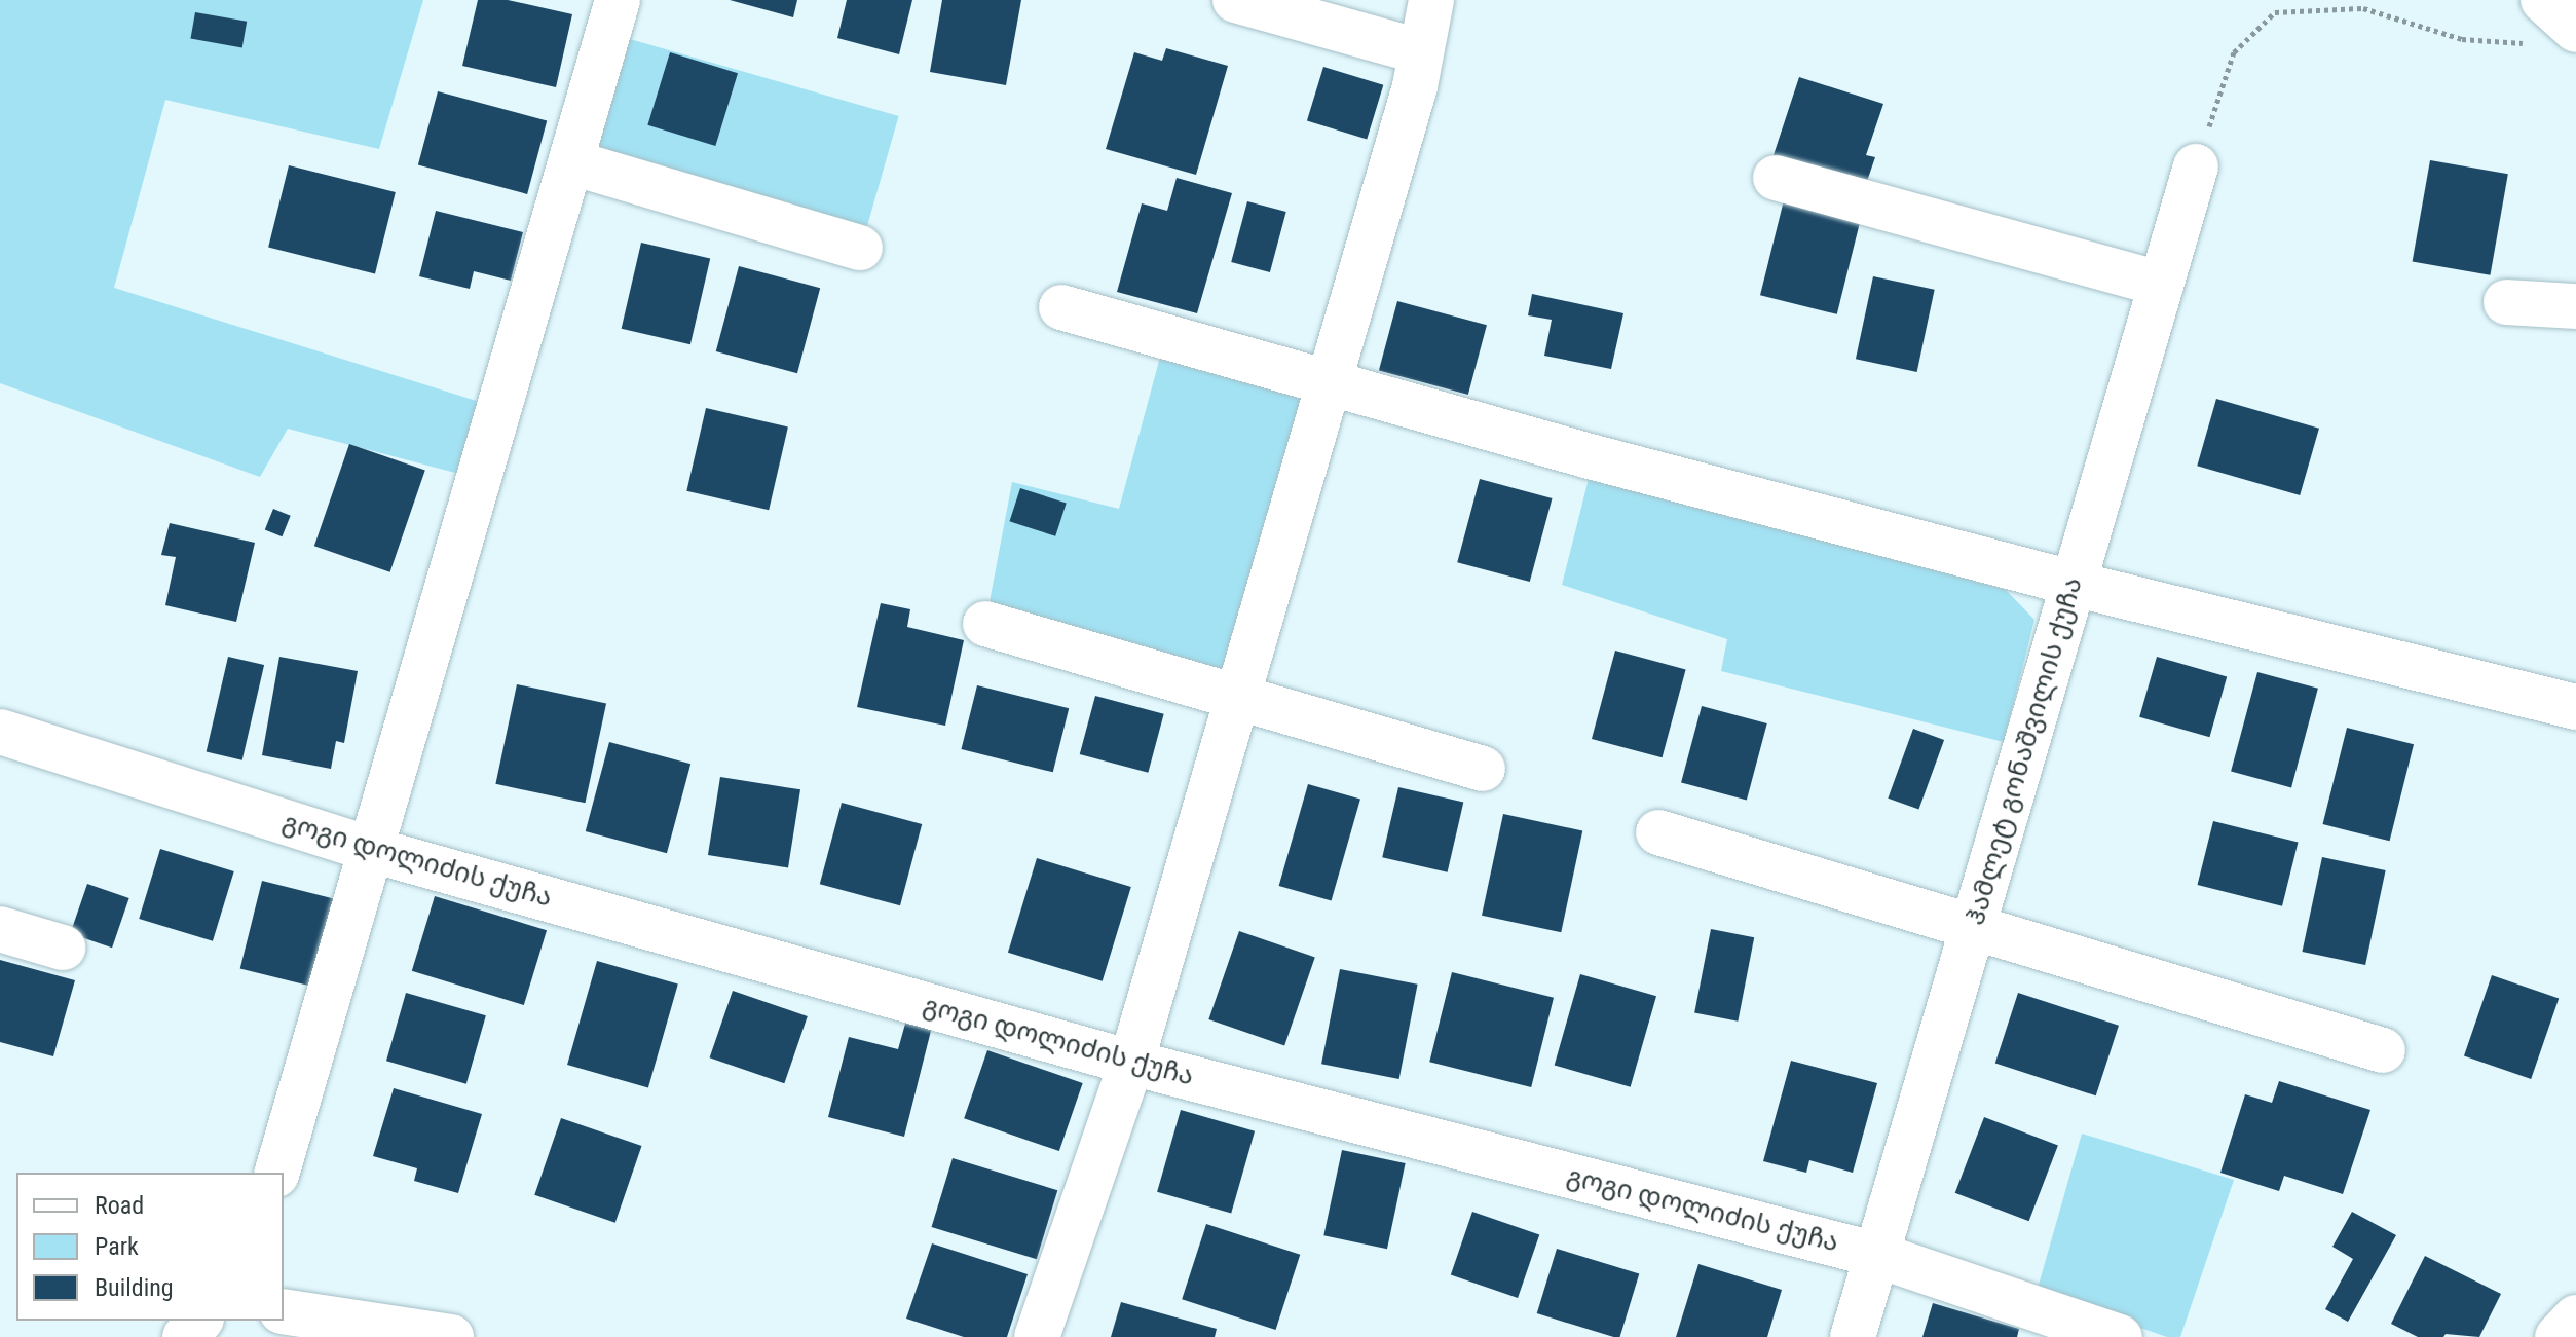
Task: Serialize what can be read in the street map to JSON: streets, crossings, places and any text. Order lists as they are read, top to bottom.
{
  "streets": {
    "main road": ["ჰამლეტ გონაშვილის ქუჩა", "გოგი დოლიძის ქუჩა"]
  },
  "crossings": [
    ["ჰამლეტ გონაშვილის ქუჩა", "გოგი დოლიძის ქუჩა"]
  ],
  "legend": ["Road", "Park", "Building"]
}
